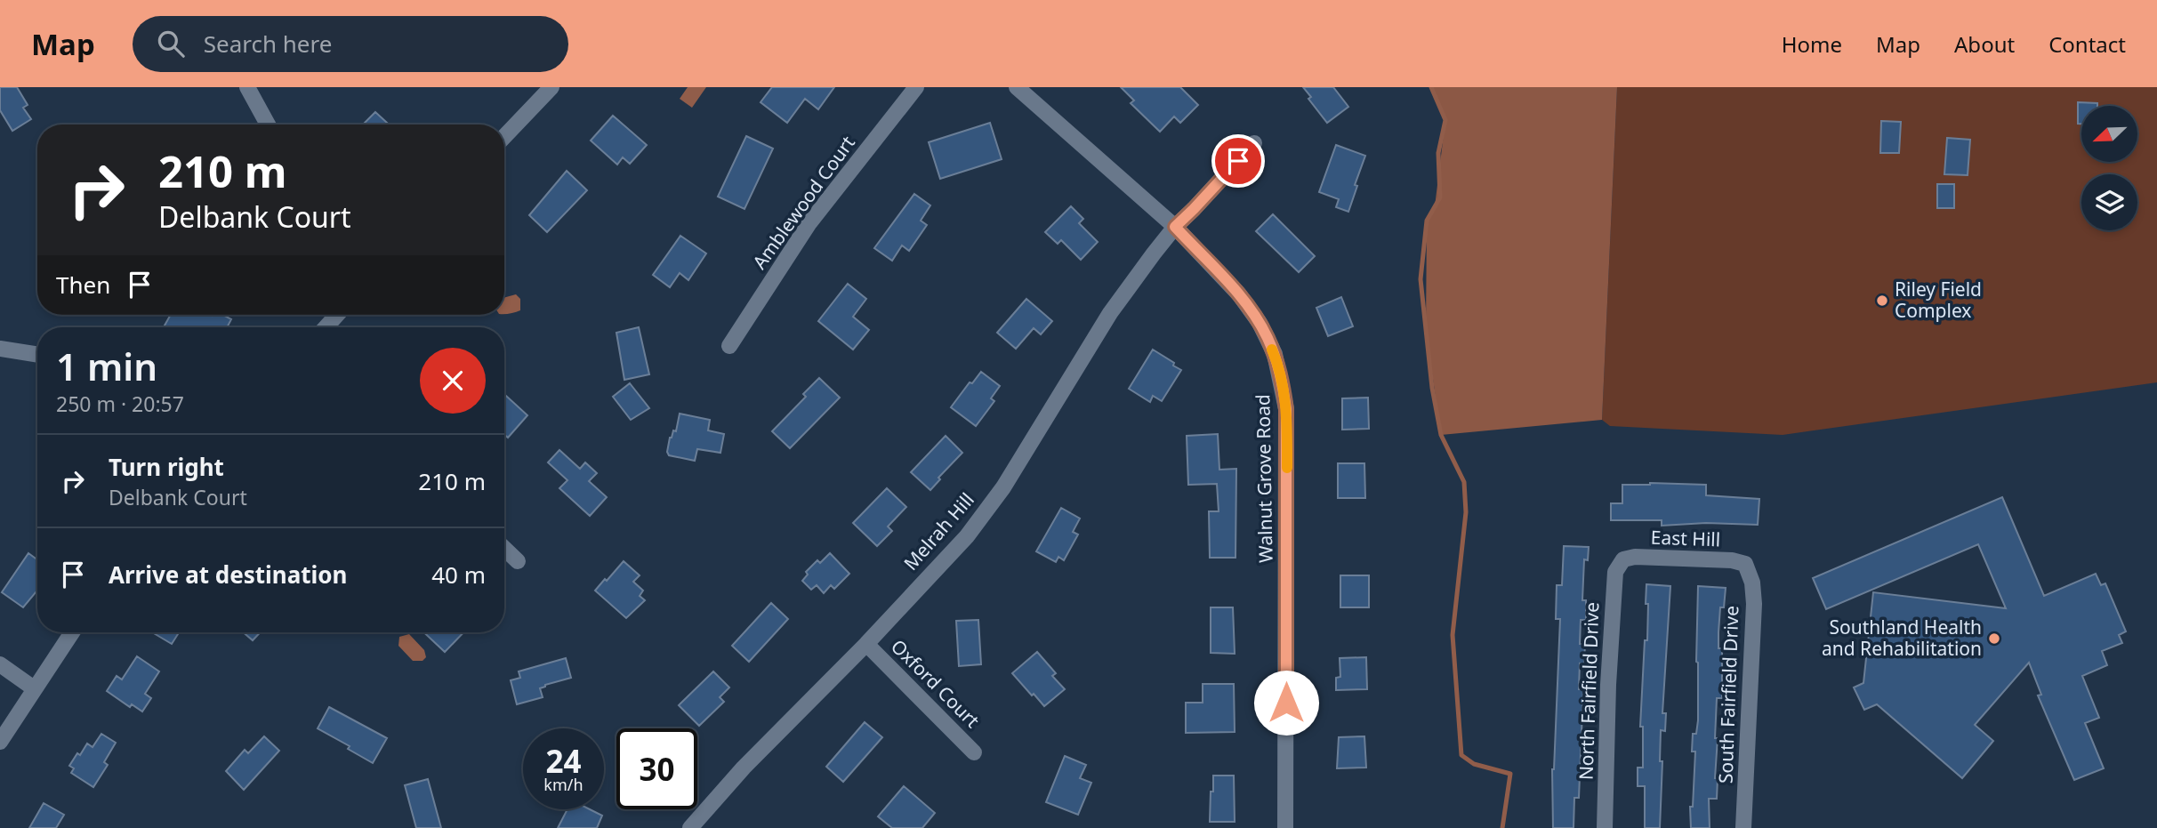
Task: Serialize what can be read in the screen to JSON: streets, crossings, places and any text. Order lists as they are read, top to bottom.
{
  "streets": {
    "street": [
      "Amblewood Court",
      "Walnut Grove Road",
      "Melrah Hill",
      "East Hill",
      "Oxford Court",
      "North Fairfield Drive",
      "South Fairfield Drive"
    ]
  },
  "crossings": [
    ["Walnut Grove Road", "Melrah Hill"],
    ["Melrah Hill", "Oxford Court"],
    ["East Hill", "North Fairfield Drive"],
    ["East Hill", "South Fairfield Drive"]
  ],
  "places": ["Riley Field Complex", "Southland Health and Rehabilitation"],
  "north": "bottom left",
  "page": {
    "header": "Map",
    "search": "Search here",
    "nav": [
      "Home",
      "Map",
      "About",
      "Contact"
    ],
    "turn": ["210 m", "Delbank Court"],
    "then": "Then",
    "heading": ["1 min", "250 m · 20:57"],
    "list": [
      {
        "name": "Turn right",
        "note": "Delbank Court",
        "value": "210 m"
      },
      {
        "name": "Arrive at destination",
        "value": "40 m"
      }
    ],
    "speed": "24 km/h",
    "limit": "30"
  }
}
